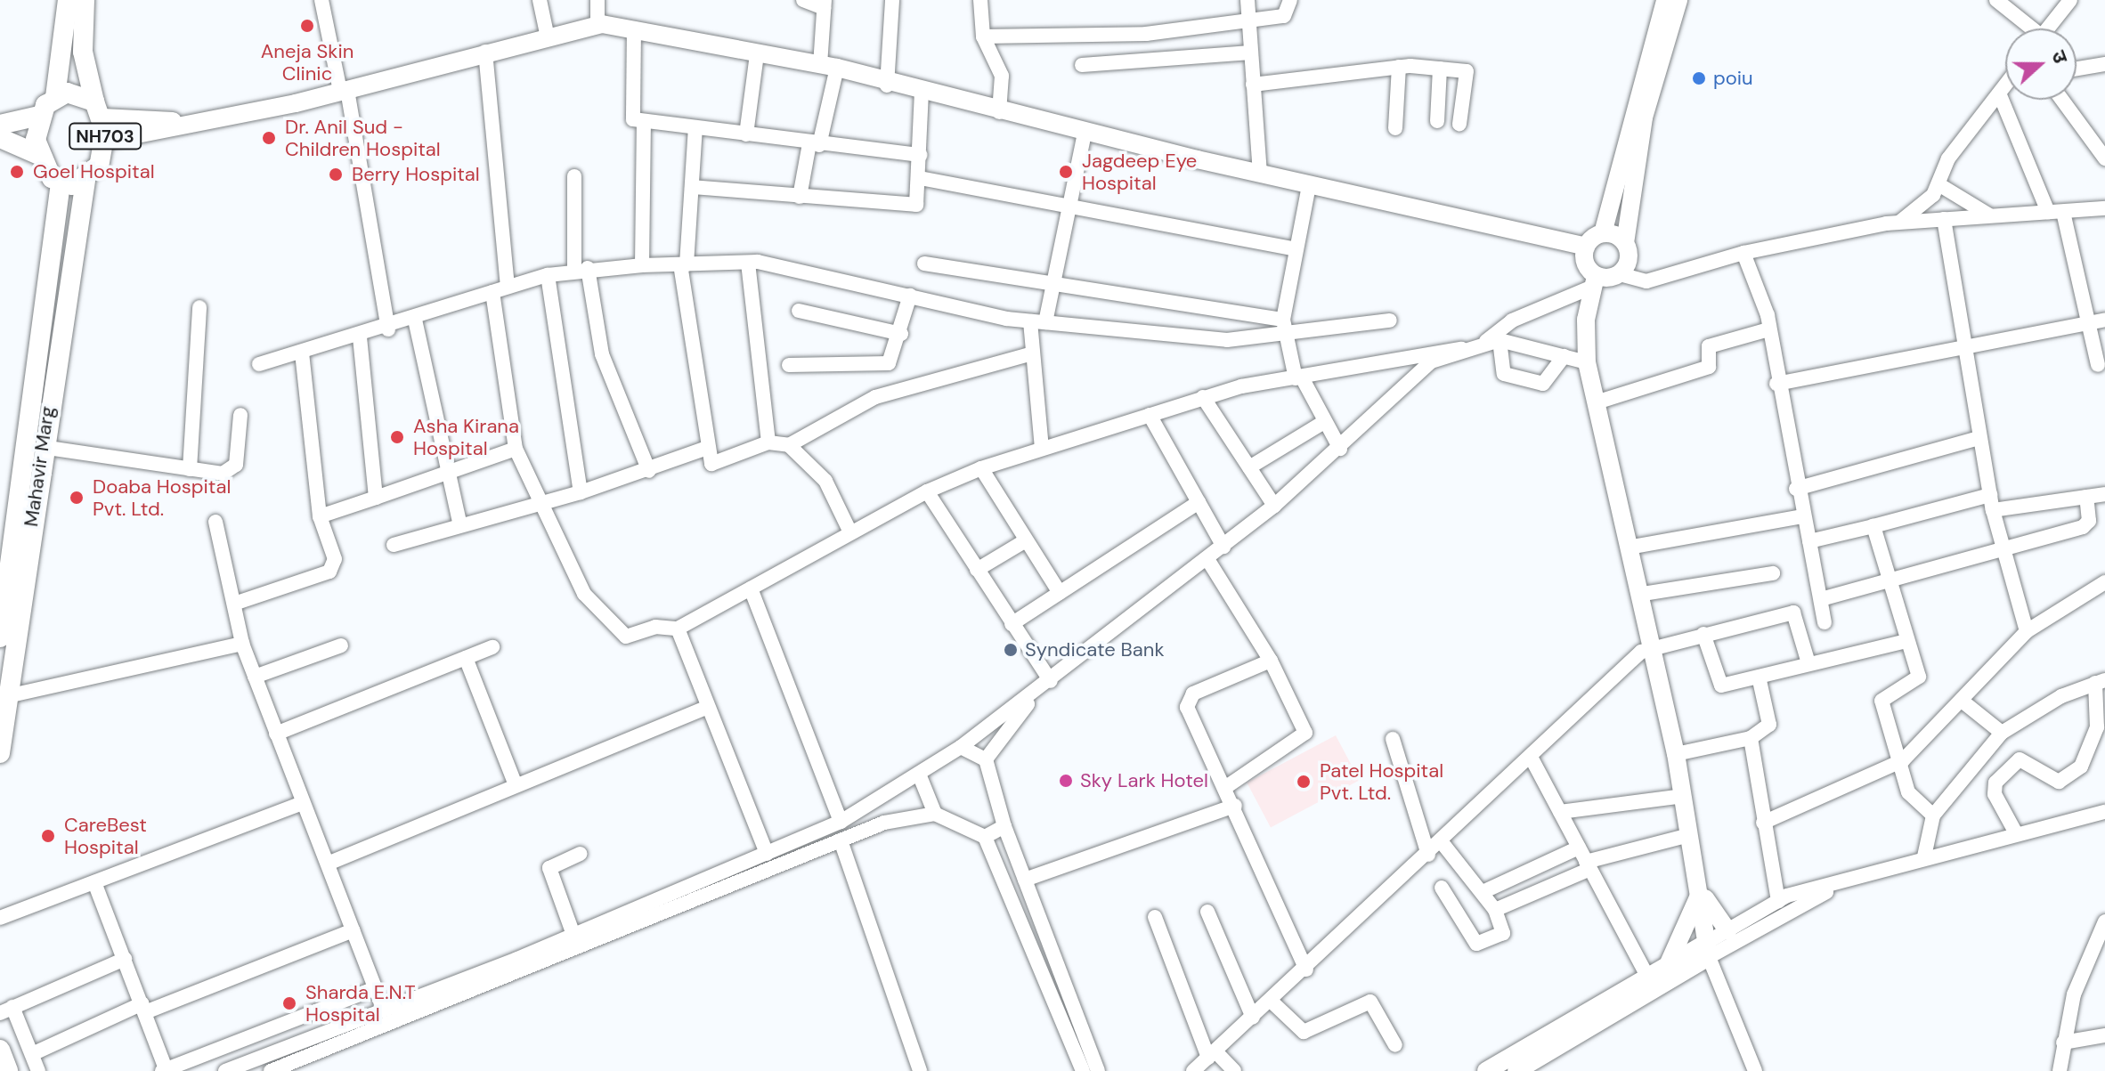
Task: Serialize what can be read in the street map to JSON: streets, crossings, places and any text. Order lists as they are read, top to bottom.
{
  "streets": {
    "highway": ["NH703", "Mahavir Marg"]
  },
  "crossings": [
    ["NH703", "Mahavir Marg"]
  ],
  "places": [
    "Aneja Skin Clinic",
    "poiu",
    "Dr. Anil Sud - Children Hospital",
    "Goel Hospital",
    "Jagdeep Eye Hospital",
    "Berry Hospital",
    "Asha Kirana Hospital",
    "Doaba Hospital Pvt. Ltd.",
    "Syndicate Bank",
    "Sky Lark Hotel",
    "Patel Hospital Pvt. Ltd.",
    "CareBest Hospital",
    "Sharda E.N.T Hospital"
  ],
  "north": "right"
}
